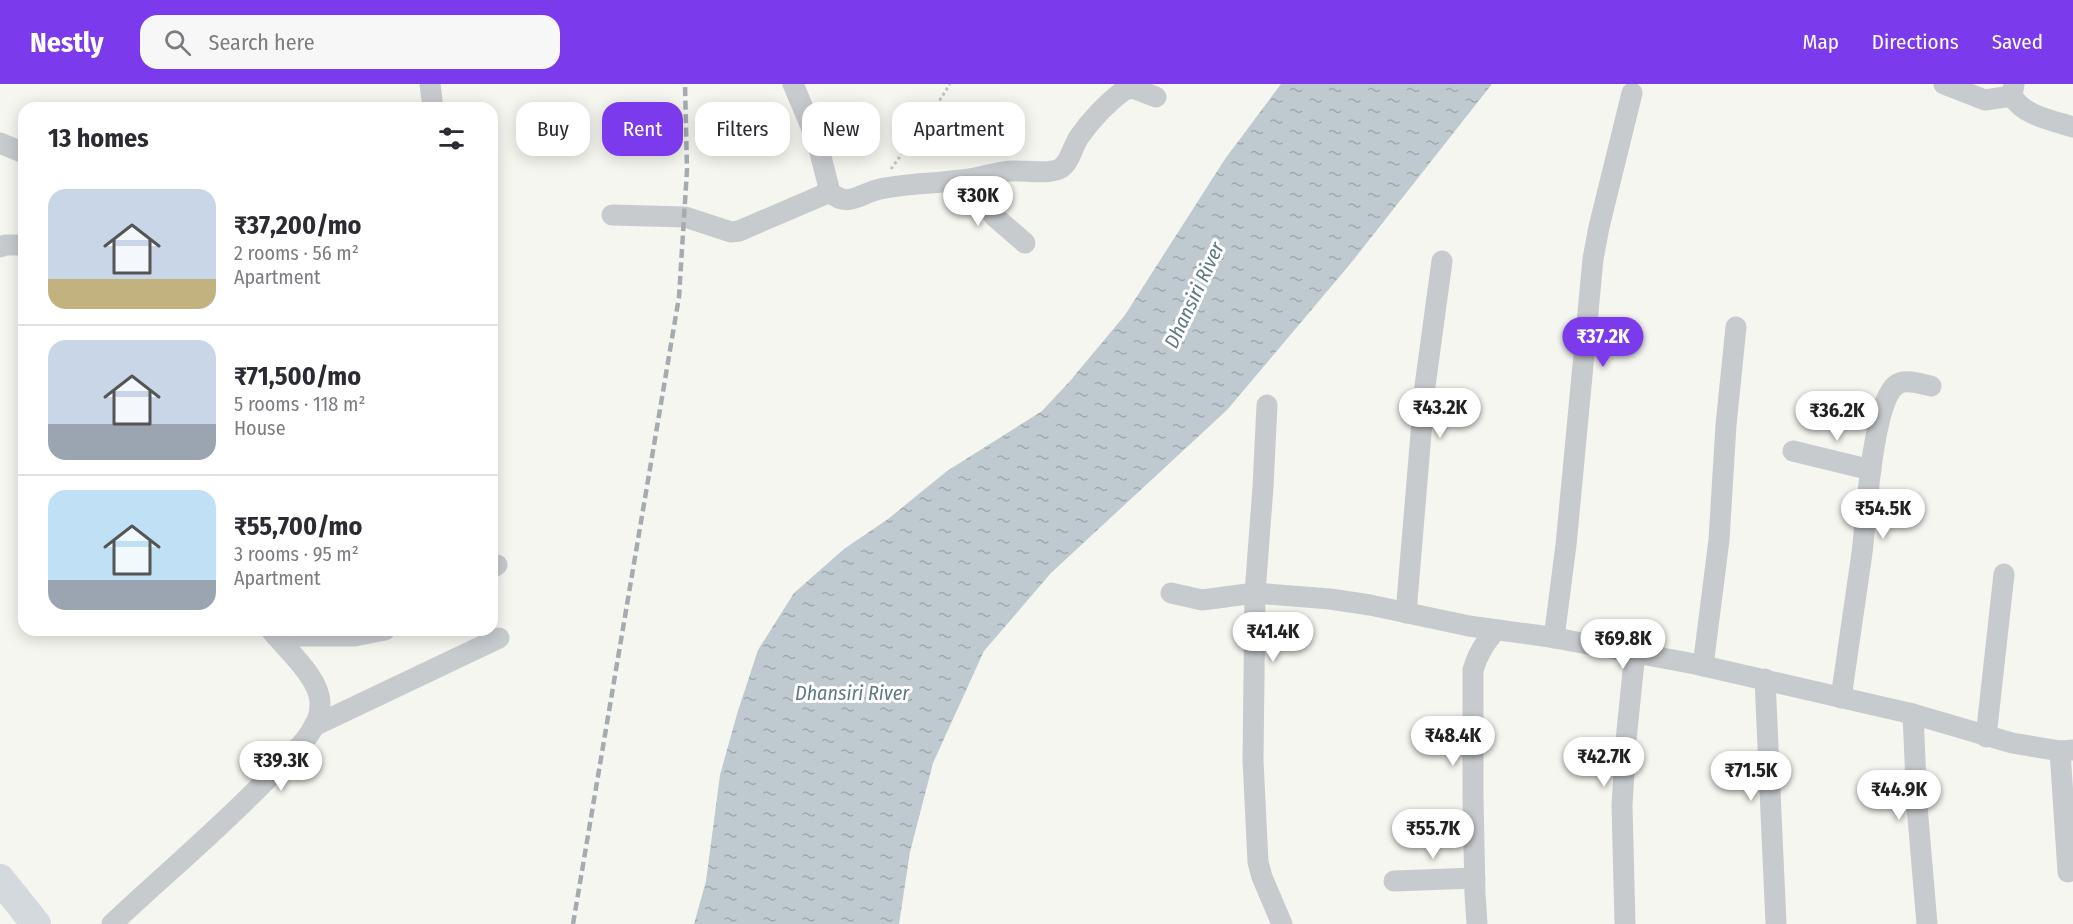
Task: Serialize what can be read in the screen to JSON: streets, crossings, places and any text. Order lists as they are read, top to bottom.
{
  "water": ["Dhansiri River"],
  "page": {
    "header": "Nestly",
    "search": "Search here",
    "nav": ["Map", "Directions", "Saved"],
    "chip": [
      "Buy",
      "Rent",
      "Filters",
      "New",
      "Apartment"
    ],
    "heading": "13 homes",
    "list": [
      {
        "name": "₹37,200/mo",
        "note": "2 rooms · 56 m² · Apartment"
      },
      {
        "name": "₹71,500/mo",
        "note": "5 rooms · 118 m² · House"
      },
      {
        "name": "₹55,700/mo",
        "note": "3 rooms · 95 m² · Apartment"
      }
    ],
    "price": [
      "₹30K",
      "₹37.2K",
      "₹43.2K",
      "₹36.2K",
      "₹54.5K",
      "₹41.4K",
      "₹69.8K",
      "₹48.4K",
      "₹42.7K",
      "₹39.3K",
      "₹71.5K",
      "₹44.9K",
      "₹55.7K"
    ]
  }
}
